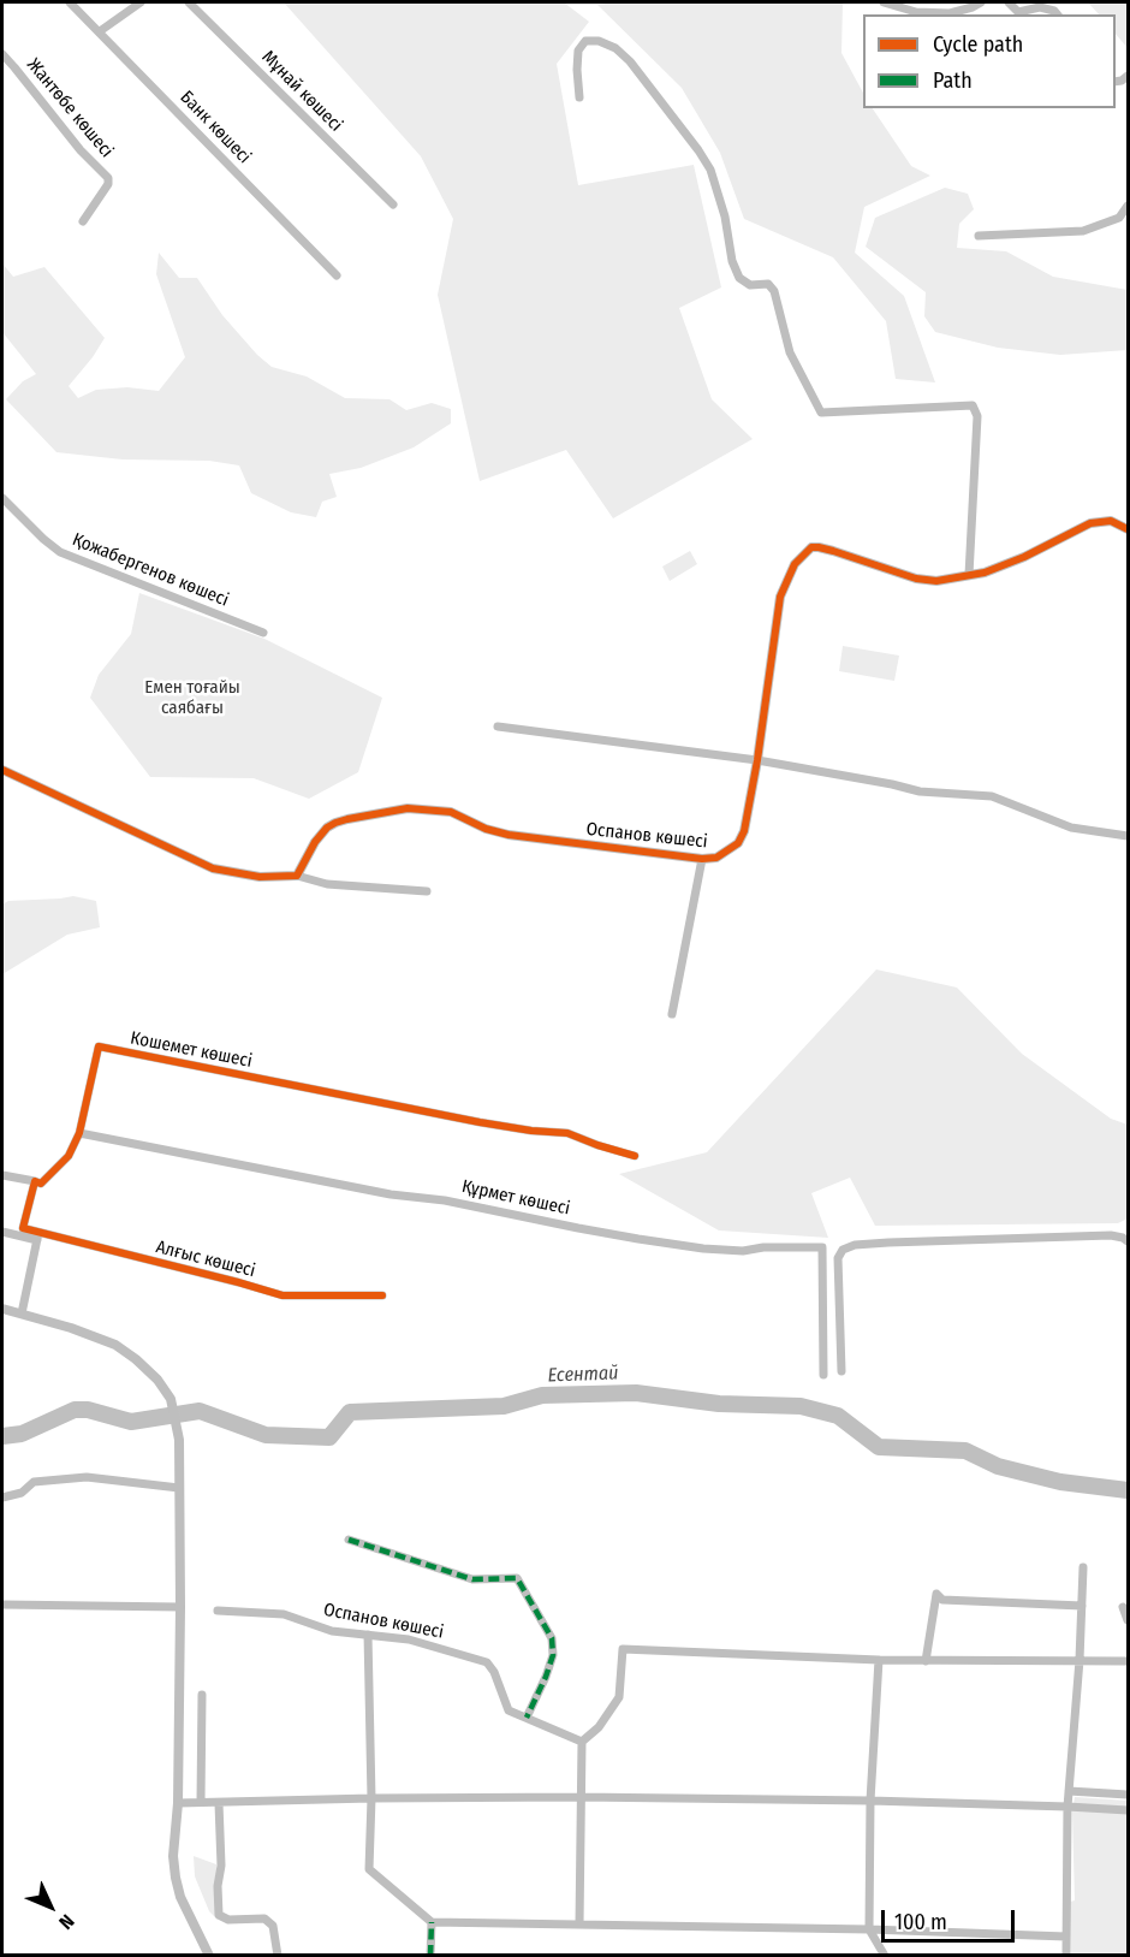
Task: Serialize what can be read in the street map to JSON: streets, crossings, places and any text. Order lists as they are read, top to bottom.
{
  "streets": {
    "street": [
      "Мұнай көшесі",
      "Жантөбе көшесі",
      "Банк көшесі",
      "Қожабергенов көшесі",
      "Оспанов көшесі",
      "Кошемет көшесі",
      "Құрмет көшесі",
      "Алғыс көшесі"
    ]
  },
  "crossings": [
    ["Кошемет көшесі", "Құрмет көшесі"],
    ["Кошемет көшесі", "Алғыс көшесі"]
  ],
  "water": ["Есентай"],
  "parks": ["Емен тоғайы саябағы"],
  "legend": ["Cycle path", "Path"],
  "scale_bar": "100 m",
  "north": "bottom right"
}
